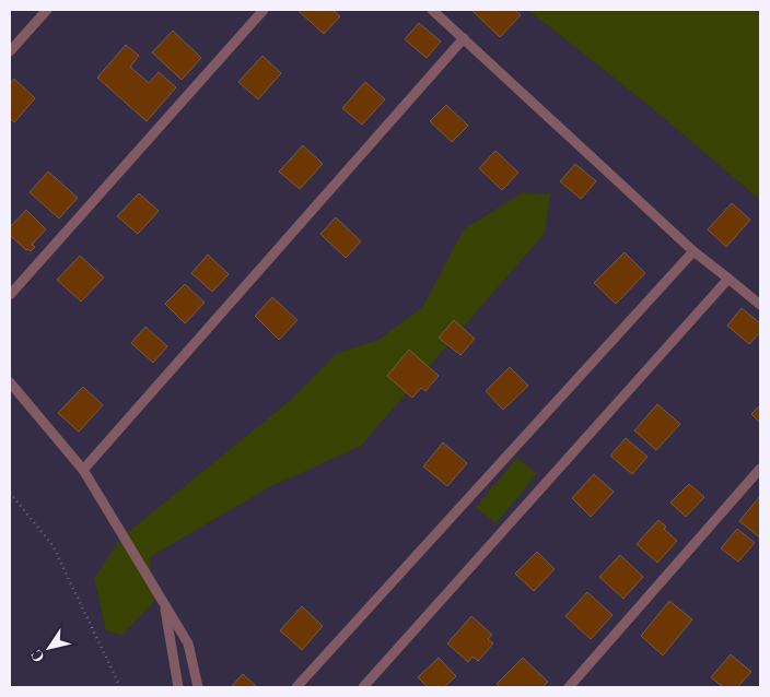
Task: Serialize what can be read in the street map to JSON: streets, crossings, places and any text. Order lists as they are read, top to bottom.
{
  "north": "bottom left"
}
